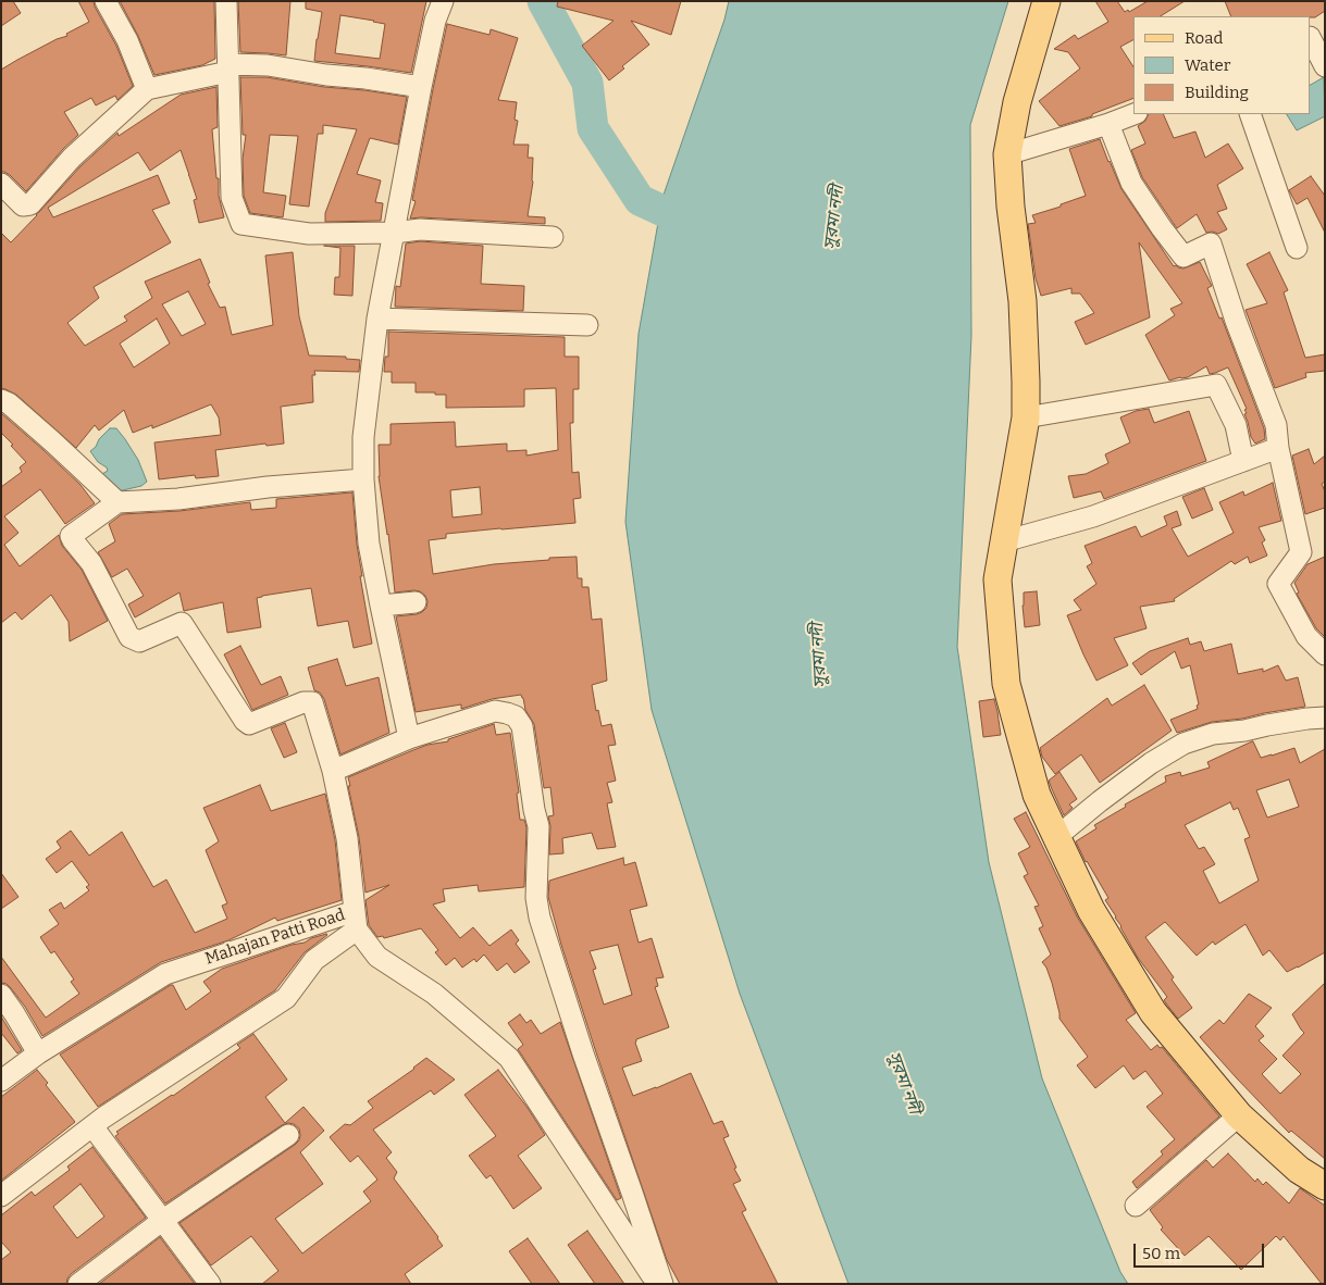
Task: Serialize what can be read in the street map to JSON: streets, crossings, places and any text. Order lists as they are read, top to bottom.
{
  "streets": {
    "street": ["Mahajan Patti Road"]
  },
  "water": ["সুরমা নদী"],
  "legend": ["Road", "Water", "Building"],
  "scale_bar": "50 m"
}
